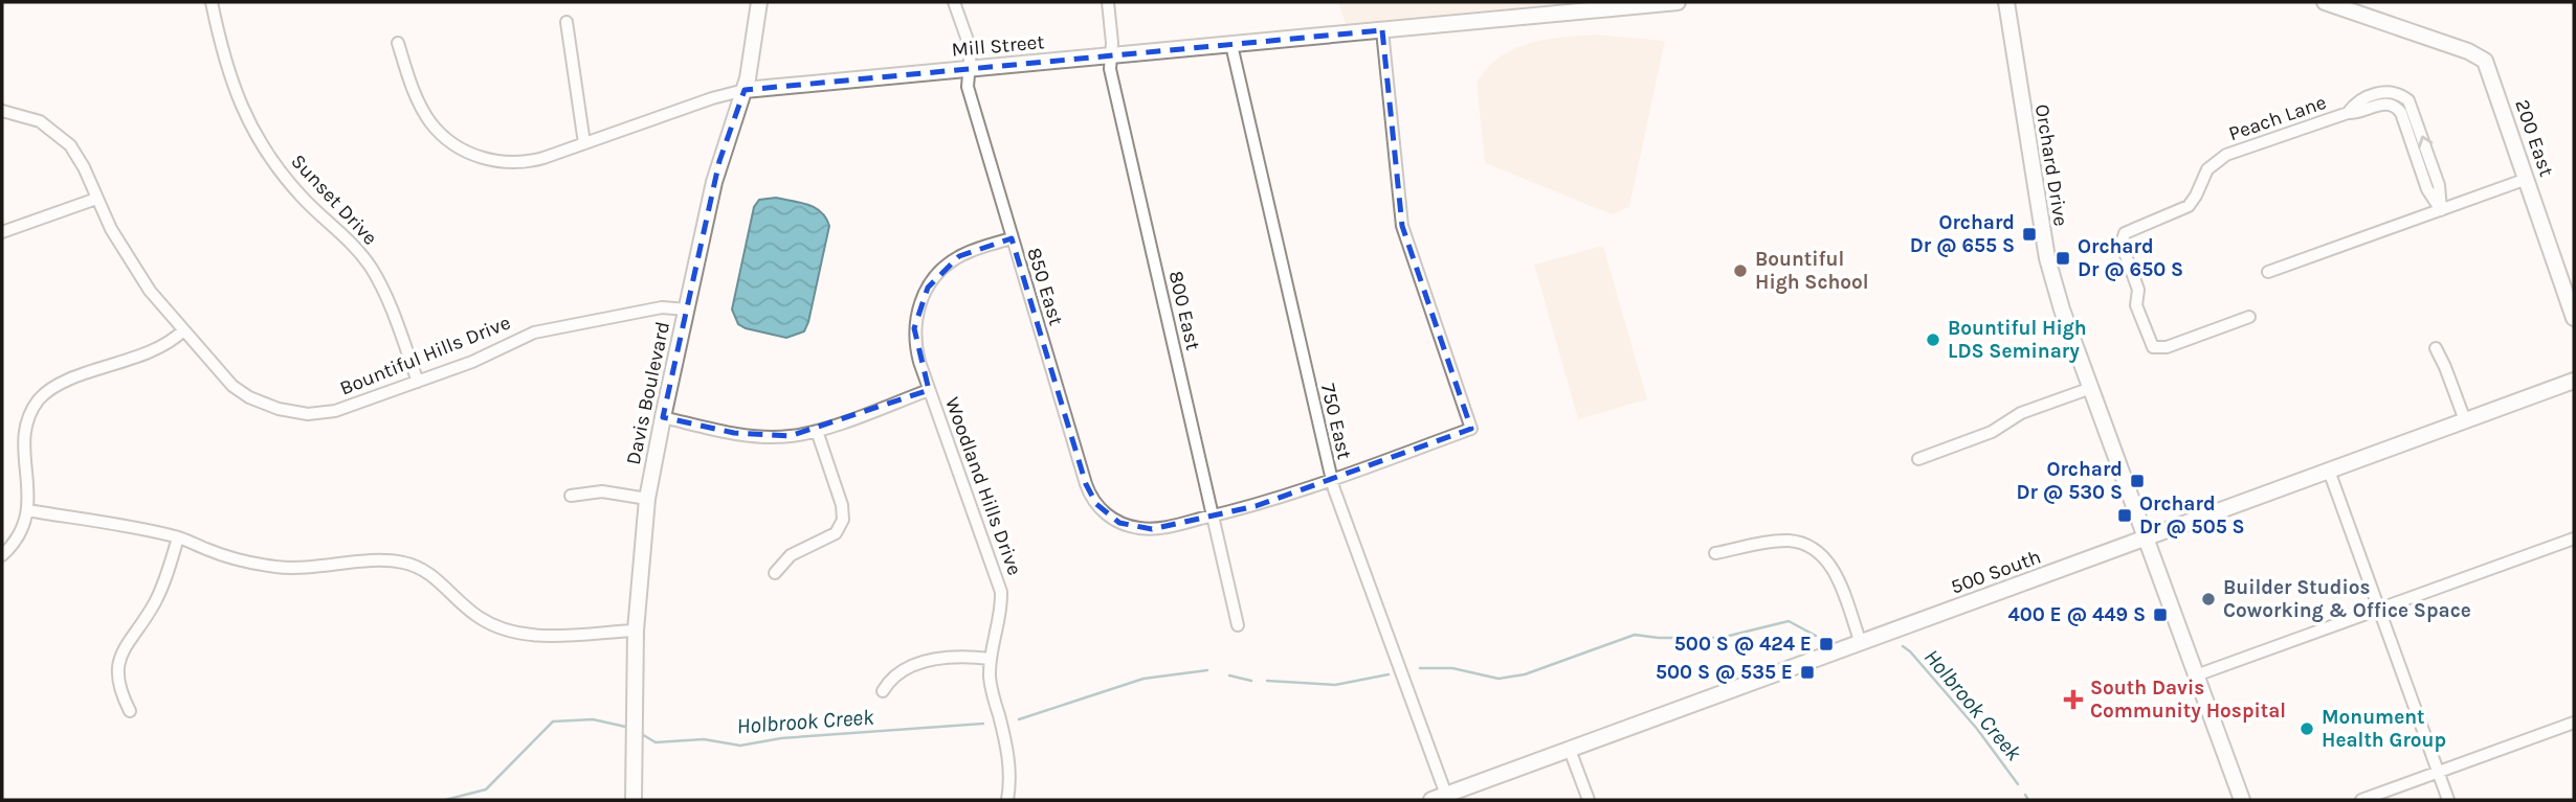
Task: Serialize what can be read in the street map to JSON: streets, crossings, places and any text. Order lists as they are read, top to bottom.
{
  "streets": {
    "street": [
      "Mill Street",
      "Peach Lane",
      "200 East",
      "Orchard Drive",
      "Sunset Drive",
      "850 East",
      "800 East",
      "Bountiful Hills Drive",
      "Davis Boulevard",
      "750 East",
      "Woodland Hills Drive",
      "500 South"
    ]
  },
  "crossings": [
    ["Mill Street", "850 East"],
    ["Mill Street", "800 East"],
    ["Mill Street", "Davis Boulevard"],
    ["Mill Street", "750 East"],
    ["Orchard Drive", "500 South"],
    ["Sunset Drive", "Bountiful Hills Drive"],
    ["850 East", "800 East"],
    ["850 East", "Woodland Hills Drive"],
    ["Bountiful Hills Drive", "Davis Boulevard"],
    ["750 East", "500 South"]
  ],
  "water": ["Holbrook Creek"],
  "places": {
    "transit": [
      "Orchard Dr @ 655 S",
      "Orchard Dr @ 650 S",
      "Orchard Dr @ 530 S",
      "Orchard Dr @ 505 S",
      "400 E @ 449 S",
      "500 S @ 424 E",
      "500 S @ 535 E"
    ],
    "other": [
      "Bountiful High School",
      "Bountiful High LDS Seminary",
      "Builder Studios Coworking & Office Space",
      "Monument Health Group"
    ],
    "health": ["South Davis Community Hospital"]
  }
}
